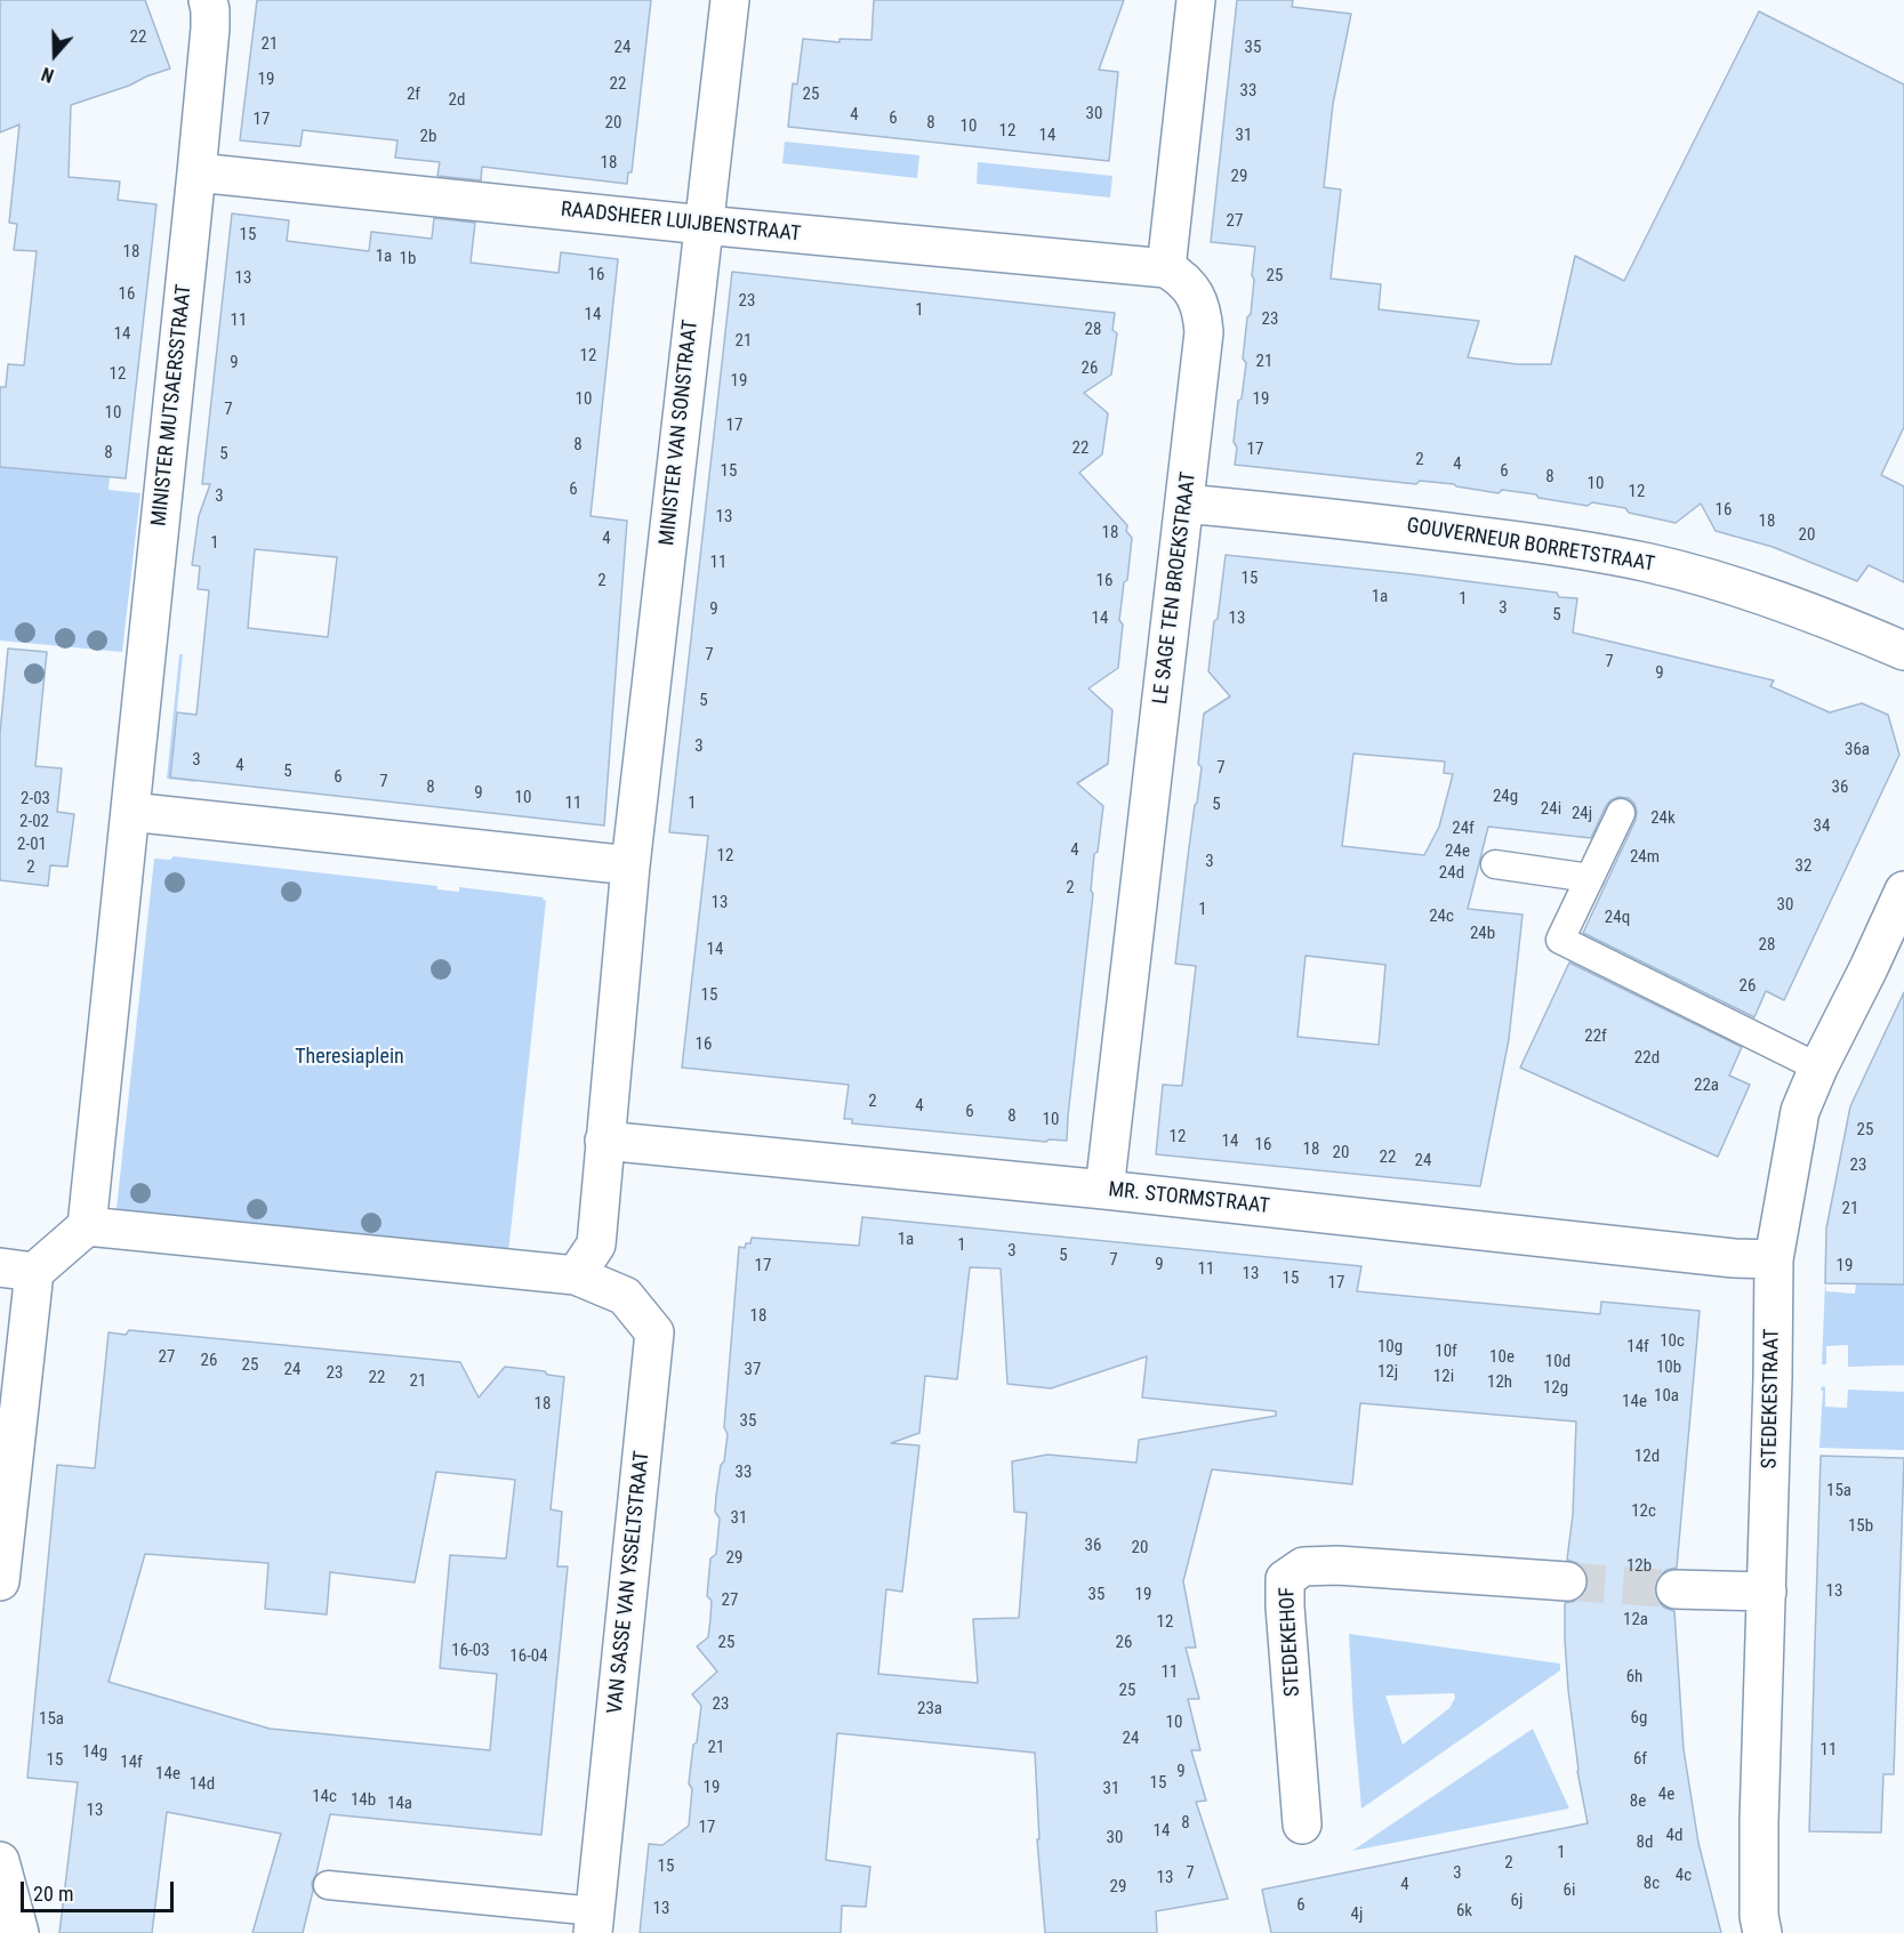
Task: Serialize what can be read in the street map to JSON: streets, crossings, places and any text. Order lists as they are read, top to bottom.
{
  "streets": {
    "street": [
      "RAADSHEER LUIJBENSTRAAT",
      "MINISTER MUTSAERSSTRAAT",
      "MINISTER VAN SONSTRAAT",
      "GOUVERNEUR BORRETSTRAAT",
      "LE SAGE TEN BROEKSTRAAT",
      "MR. STORMSTRAAT",
      "STEDEKESTRAAT",
      "VAN SASSE VAN YSSELTSTRAAT",
      "STEDEKEHOF"
    ]
  },
  "crossings": [
    ["RAADSHEER LUIJBENSTRAAT", "MINISTER MUTSAERSSTRAAT"],
    ["RAADSHEER LUIJBENSTRAAT", "MINISTER VAN SONSTRAAT"],
    ["RAADSHEER LUIJBENSTRAAT", "LE SAGE TEN BROEKSTRAAT"],
    ["GOUVERNEUR BORRETSTRAAT", "LE SAGE TEN BROEKSTRAAT"],
    ["LE SAGE TEN BROEKSTRAAT", "MR. STORMSTRAAT"],
    ["MR. STORMSTRAAT", "STEDEKESTRAAT"]
  ],
  "parks": ["Theresiaplein"],
  "house_numbers": [
    "22",
    "21",
    "24",
    "35",
    "19",
    "22",
    "33",
    "2f",
    "25",
    "2d",
    "30",
    "4",
    "6",
    "17",
    "20",
    "8",
    "10",
    "12",
    "14",
    "31",
    "2b",
    "18",
    "29",
    "27",
    "15",
    "18",
    "1a",
    "1b",
    "16",
    "25",
    "13",
    "16",
    "23",
    "1",
    "14",
    "23",
    "11",
    "28",
    "14",
    "21",
    "12",
    "21",
    "9",
    "26",
    "12",
    "19",
    "10",
    "19",
    "7",
    "10",
    "17",
    "8",
    "22",
    "17",
    "8",
    "5",
    "2",
    "4",
    "15",
    "6",
    "8",
    "10",
    "6",
    "12",
    "3",
    "16",
    "13",
    "18",
    "18",
    "20",
    "4",
    "1",
    "11",
    "15",
    "2",
    "16",
    "1a",
    "1",
    "3",
    "9",
    "5",
    "14",
    "13",
    "7",
    "7",
    "9",
    "5",
    "3",
    "36a",
    "3",
    "4",
    "7",
    "5",
    "6",
    "7",
    "8",
    "36",
    "9",
    "24g",
    "10",
    "2-03",
    "11",
    "1",
    "5",
    "24i",
    "24j",
    "24k",
    "2-02",
    "34",
    "24f",
    "2-01",
    "4",
    "24e",
    "12",
    "24m",
    "3",
    "32",
    "2",
    "24d",
    "2",
    "13",
    "30",
    "1",
    "24c",
    "24q",
    "24b",
    "28",
    "14",
    "26",
    "15",
    "22f",
    "16",
    "22d",
    "22a",
    "2",
    "4",
    "6",
    "8",
    "10",
    "25",
    "12",
    "14",
    "16",
    "18",
    "20",
    "22",
    "24",
    "23",
    "21",
    "1a",
    "1",
    "3",
    "5",
    "7",
    "9",
    "17",
    "19",
    "11",
    "13",
    "15",
    "17",
    "18",
    "10c",
    "10g",
    "14f",
    "10f",
    "27",
    "10e",
    "26",
    "10d",
    "25",
    "10b",
    "24",
    "37",
    "12j",
    "23",
    "12i",
    "22",
    "21",
    "12h",
    "12g",
    "10a",
    "14e",
    "18",
    "35",
    "12d",
    "33",
    "15a",
    "12c",
    "31",
    "15b",
    "36",
    "20",
    "29",
    "12b",
    "13",
    "35",
    "19",
    "27",
    "12a",
    "12",
    "25",
    "26",
    "16-03",
    "16-04",
    "11",
    "6h",
    "25",
    "23",
    "23a",
    "6g",
    "15a",
    "10",
    "24",
    "21",
    "11",
    "14g",
    "6f",
    "15",
    "14f",
    "9",
    "14e",
    "15",
    "14d",
    "19",
    "31",
    "4e",
    "14c",
    "14b",
    "8e",
    "14a",
    "13",
    "8",
    "17",
    "14",
    "4d",
    "30",
    "8d",
    "1",
    "2",
    "15",
    "7",
    "3",
    "4c",
    "13",
    "8c",
    "4",
    "29",
    "6i",
    "6j",
    "6",
    "13",
    "6k",
    "4j"
  ],
  "scale_bar": "20 m",
  "north": "bottom"
}
